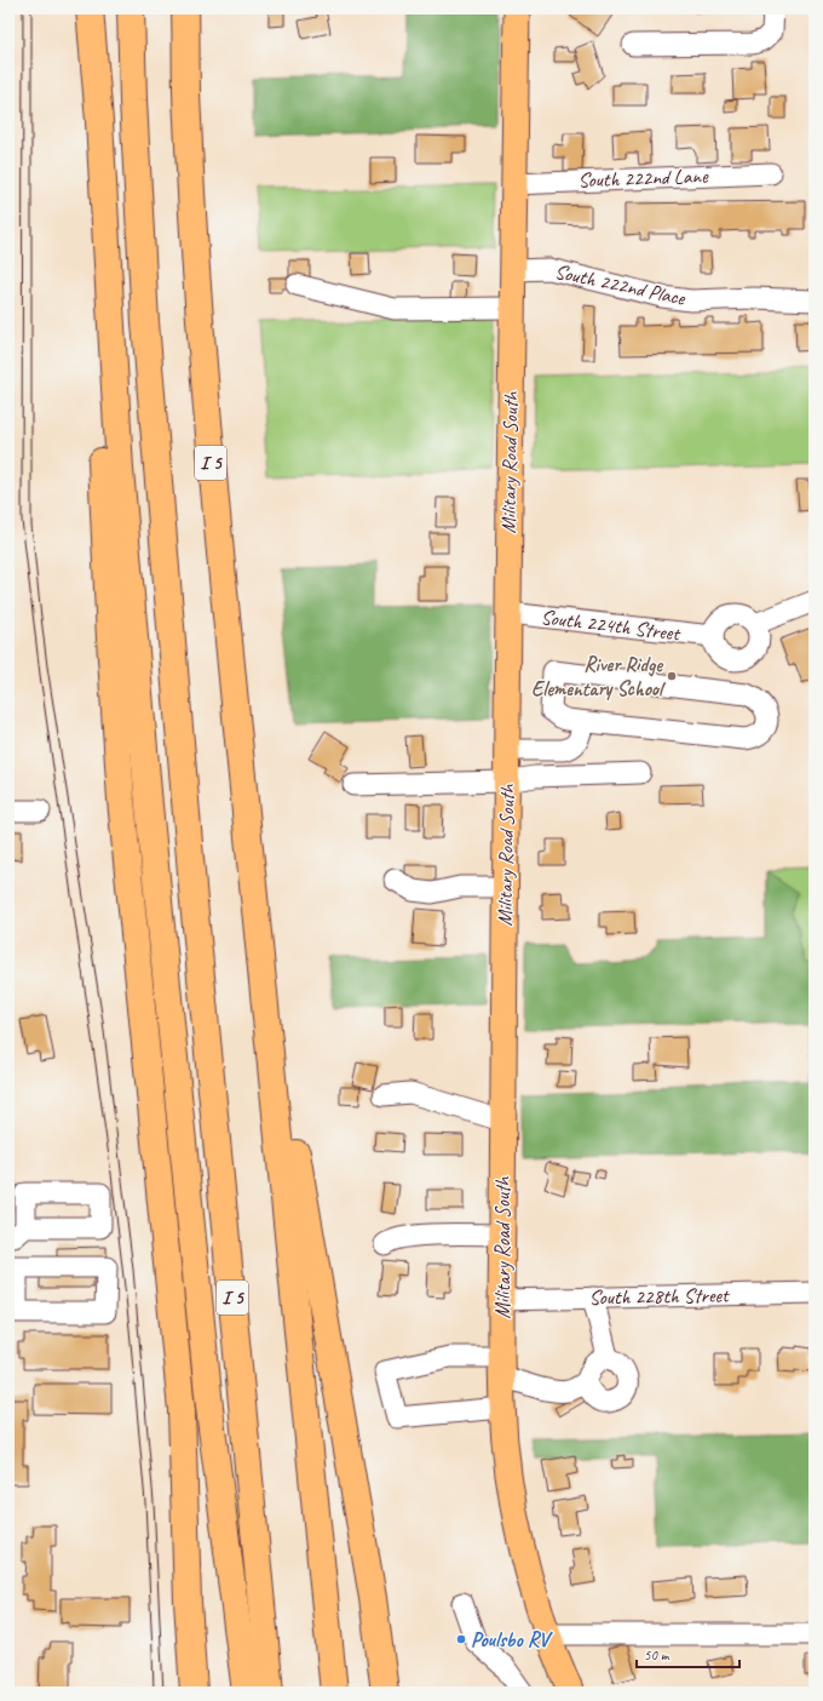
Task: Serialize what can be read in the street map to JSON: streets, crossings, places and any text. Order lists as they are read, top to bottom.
{
  "streets": {
    "highway": ["I 5"],
    "main road": ["Military Road South"],
    "street": [
      "South 222nd Lane",
      "South 222nd Place",
      "South 224th Street",
      "South 228th Street"
    ]
  },
  "crossings": [
    ["South 222nd Lane", "Military Road South"],
    ["South 222nd Place", "Military Road South"],
    ["Military Road South", "South 224th Street"],
    ["Military Road South", "South 228th Street"]
  ],
  "places": ["River Ridge Elementary School", "Poulsbo RV"],
  "scale_bar": "50 m"
}
